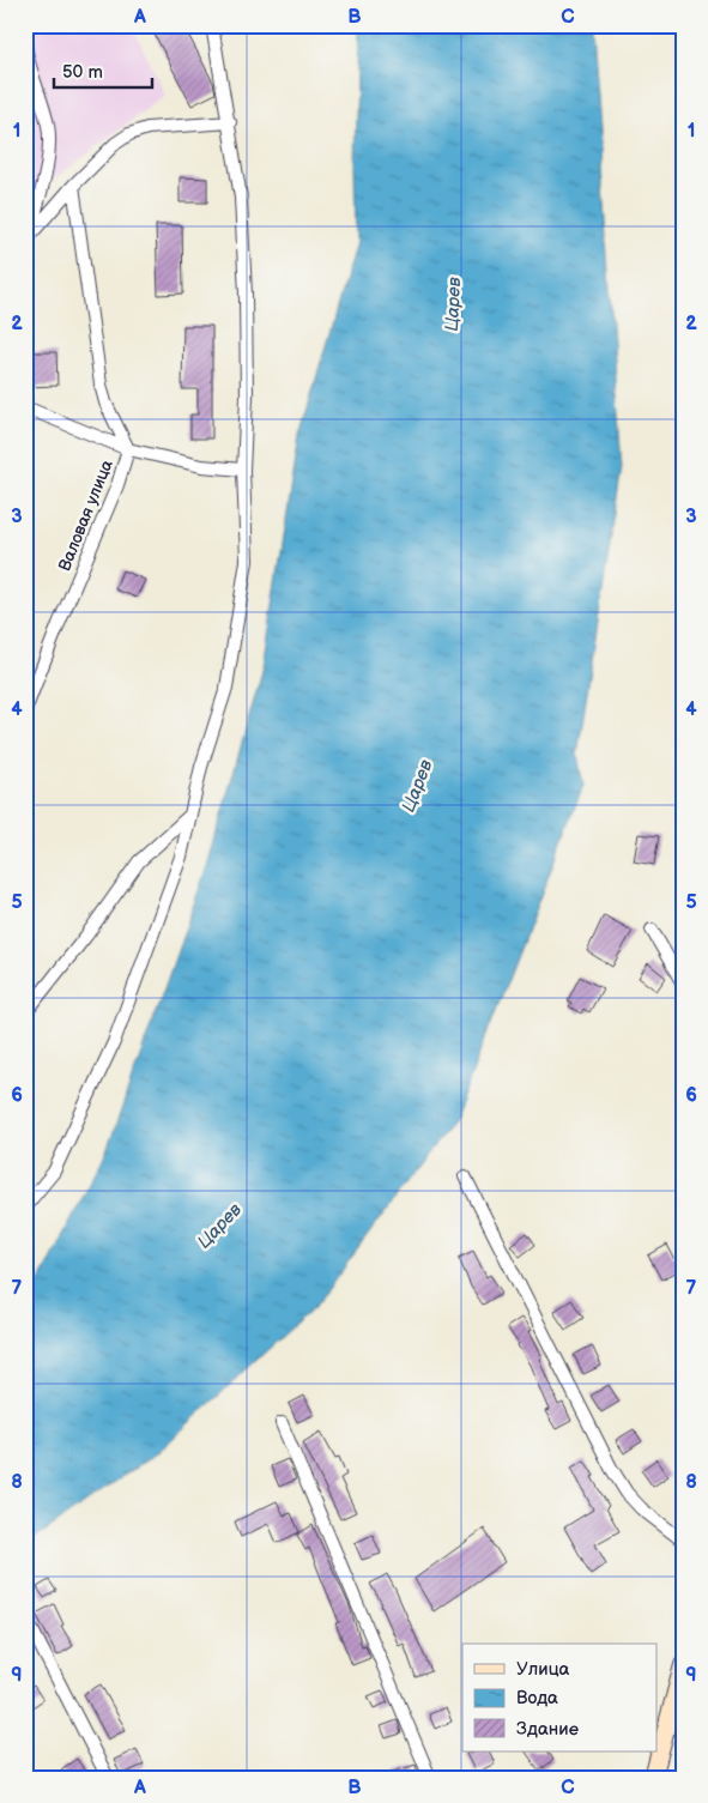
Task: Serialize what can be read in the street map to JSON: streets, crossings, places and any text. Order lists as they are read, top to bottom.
{
  "streets": {
    "street": ["Валовая улица"]
  },
  "water": ["Царев"],
  "legend": ["Улица", "Вода", "Здание"],
  "scale_bar": "50 m",
  "grid": {
    "columns": ["A", "B", "C"],
    "rows": [
      "1",
      "2",
      "3",
      "4",
      "5",
      "6",
      "7",
      "8",
      "9"
    ]
  }
}
